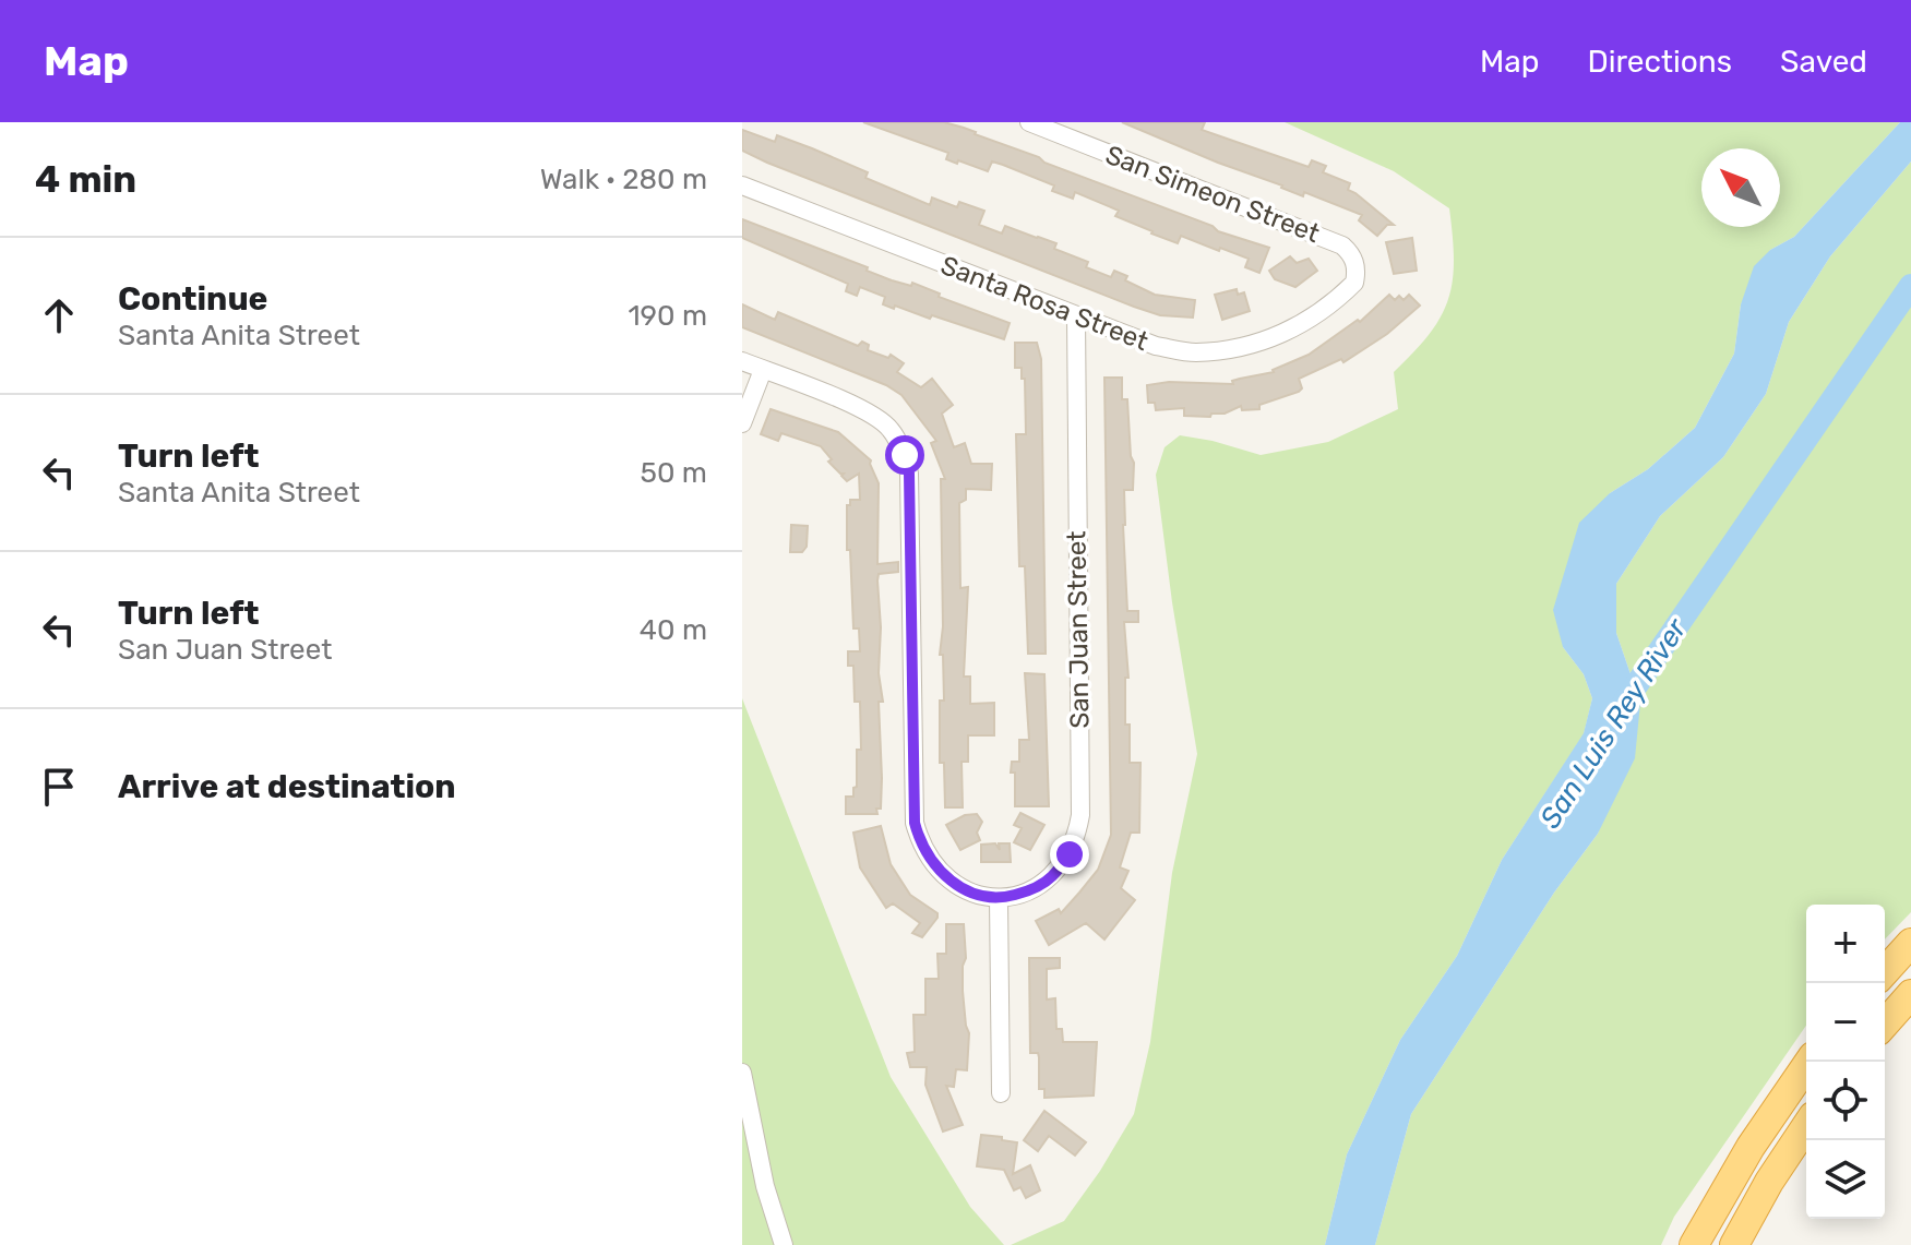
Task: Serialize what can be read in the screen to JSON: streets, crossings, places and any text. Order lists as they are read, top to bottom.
{
  "streets": {
    "street": ["San Simeon Street", "Santa Rosa Street", "San Juan Street"]
  },
  "crossings": [
    ["San Simeon Street", "Santa Rosa Street"],
    ["Santa Rosa Street", "San Juan Street"]
  ],
  "water": ["San Luis Rey River"],
  "north": "top left",
  "page": {
    "header": "Map",
    "nav": ["Map", "Directions", "Saved"],
    "heading": ["4 min", "Walk · 280 m"],
    "list": [
      ["Continue", "Santa Anita Street", "190 m"],
      ["Turn left", "Santa Anita Street", "50 m"],
      ["Turn left", "San Juan Street", "40 m"],
      "Arrive at destination"
    ],
    "map_buttons": ["+", "−"]
  }
}
